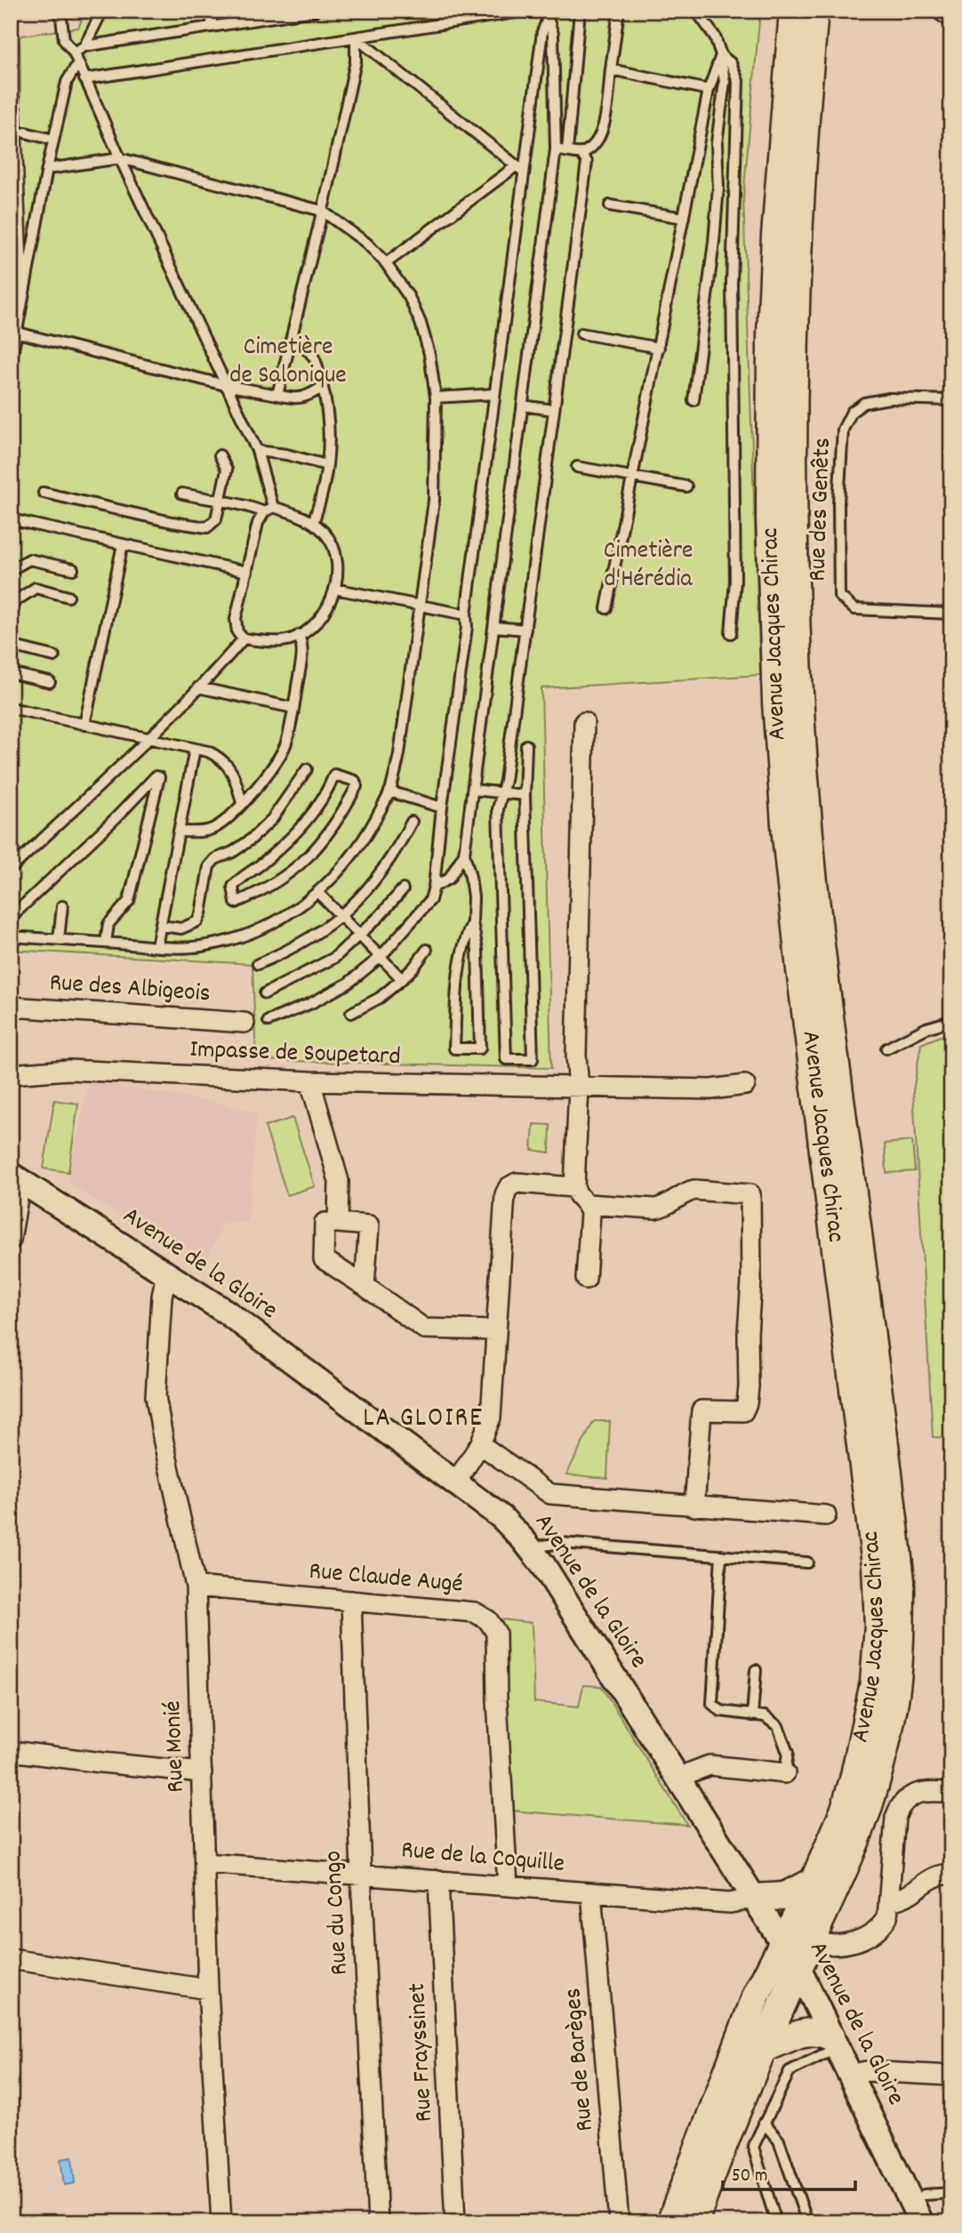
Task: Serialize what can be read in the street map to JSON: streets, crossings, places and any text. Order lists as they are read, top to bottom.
{
  "streets": {
    "main road": ["Avenue Jacques Chirac"],
    "street": [
      "Rue des Albigeois",
      "Impasse de Soupetard",
      "Avenue de la Gloire",
      "Rue Claude Augé",
      "Rue Monié",
      "Rue de la Coquille",
      "Rue du Congo",
      "Rue Frayssinet",
      "Rue de Barèges"
    ],
    "lane": ["Rue des Genêts"]
  },
  "crossings": [
    ["Avenue Jacques Chirac", "Avenue de la Gloire"],
    ["Avenue de la Gloire", "Rue Monié"],
    ["Avenue de la Gloire", "Rue de la Coquille"],
    ["Rue Claude Augé", "Rue Monié"],
    ["Rue Claude Augé", "Rue de la Coquille"],
    ["Rue Claude Augé", "Rue du Congo"],
    ["Rue Monié", "Rue de la Coquille"],
    ["Rue de la Coquille", "Rue du Congo"],
    ["Rue de la Coquille", "Rue Frayssinet"],
    ["Rue de la Coquille", "Rue de Barèges"]
  ],
  "districts": ["LA GLOIRE"],
  "parks": ["Cimetière de Salonique", "Cimetière d'Hérédia"],
  "scale_bar": "50 m"
}
